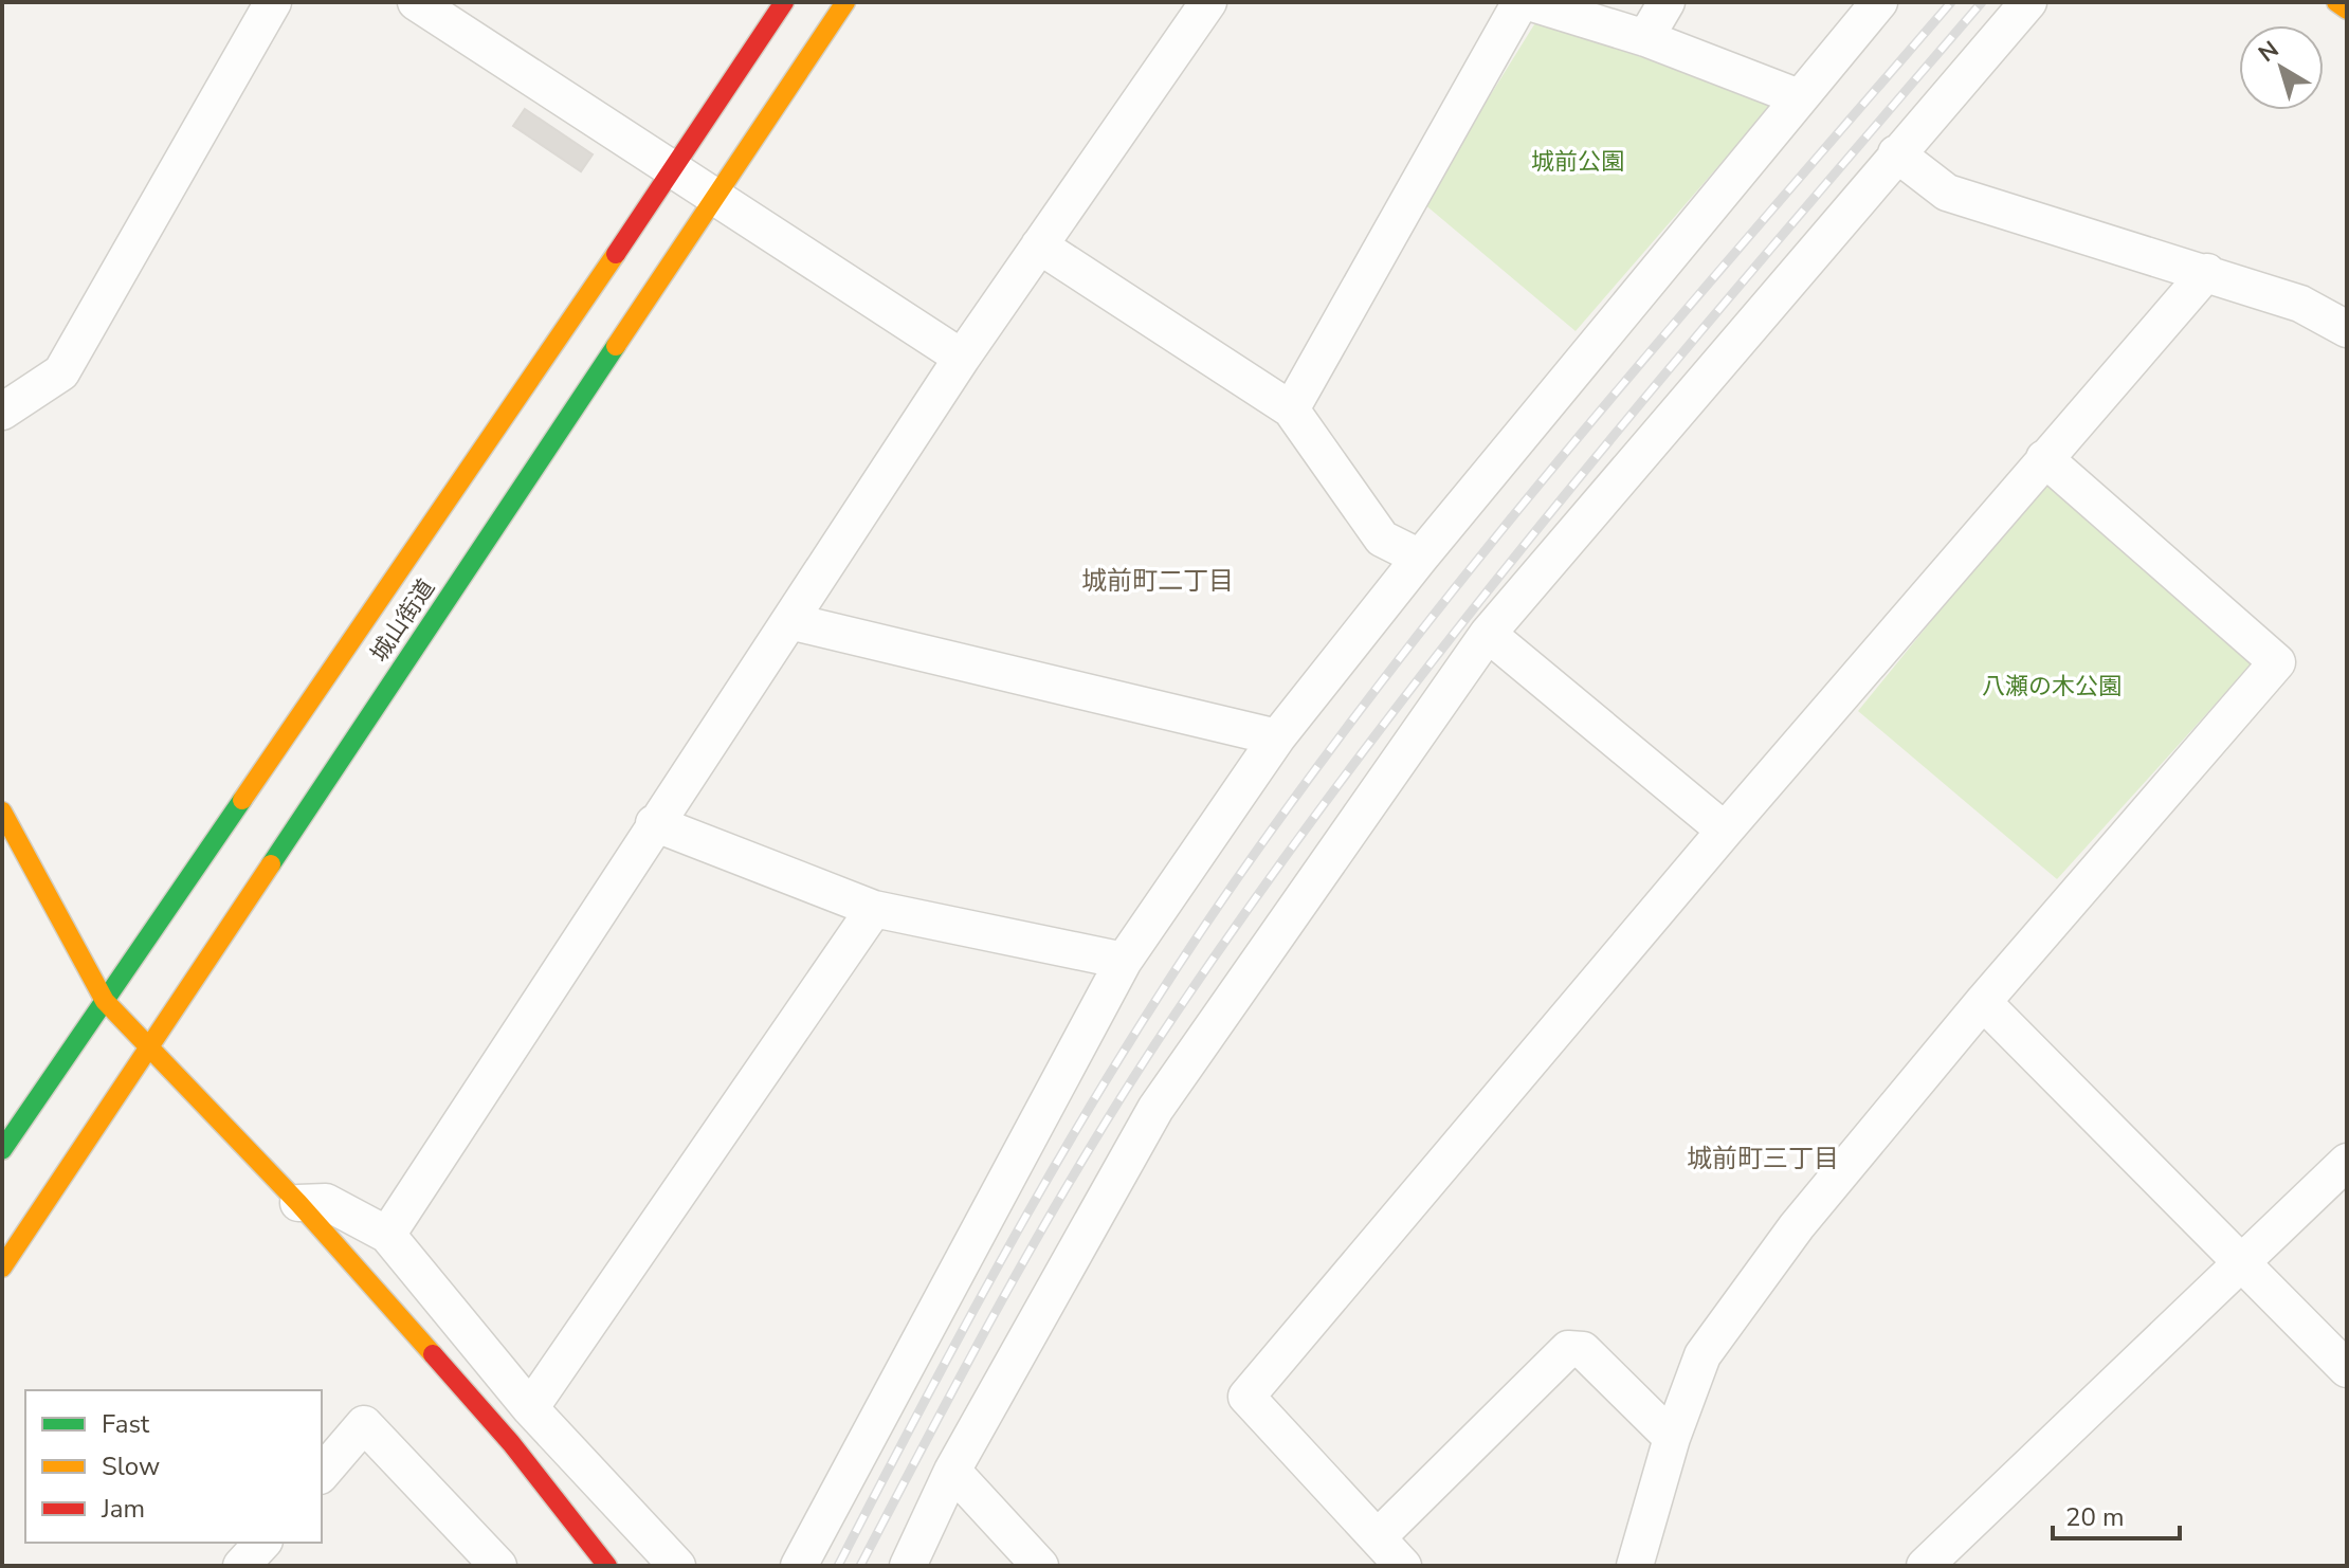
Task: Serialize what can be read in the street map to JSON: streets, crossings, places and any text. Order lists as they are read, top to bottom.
{
  "streets": {
    "street": ["城山街道"]
  },
  "districts": ["城前町二丁目", "城前町三丁目"],
  "parks": ["城前公園", "八瀬の木公園"],
  "legend": ["Fast", "Slow", "Jam"],
  "scale_bar": "20 m",
  "north": "top left"
}
